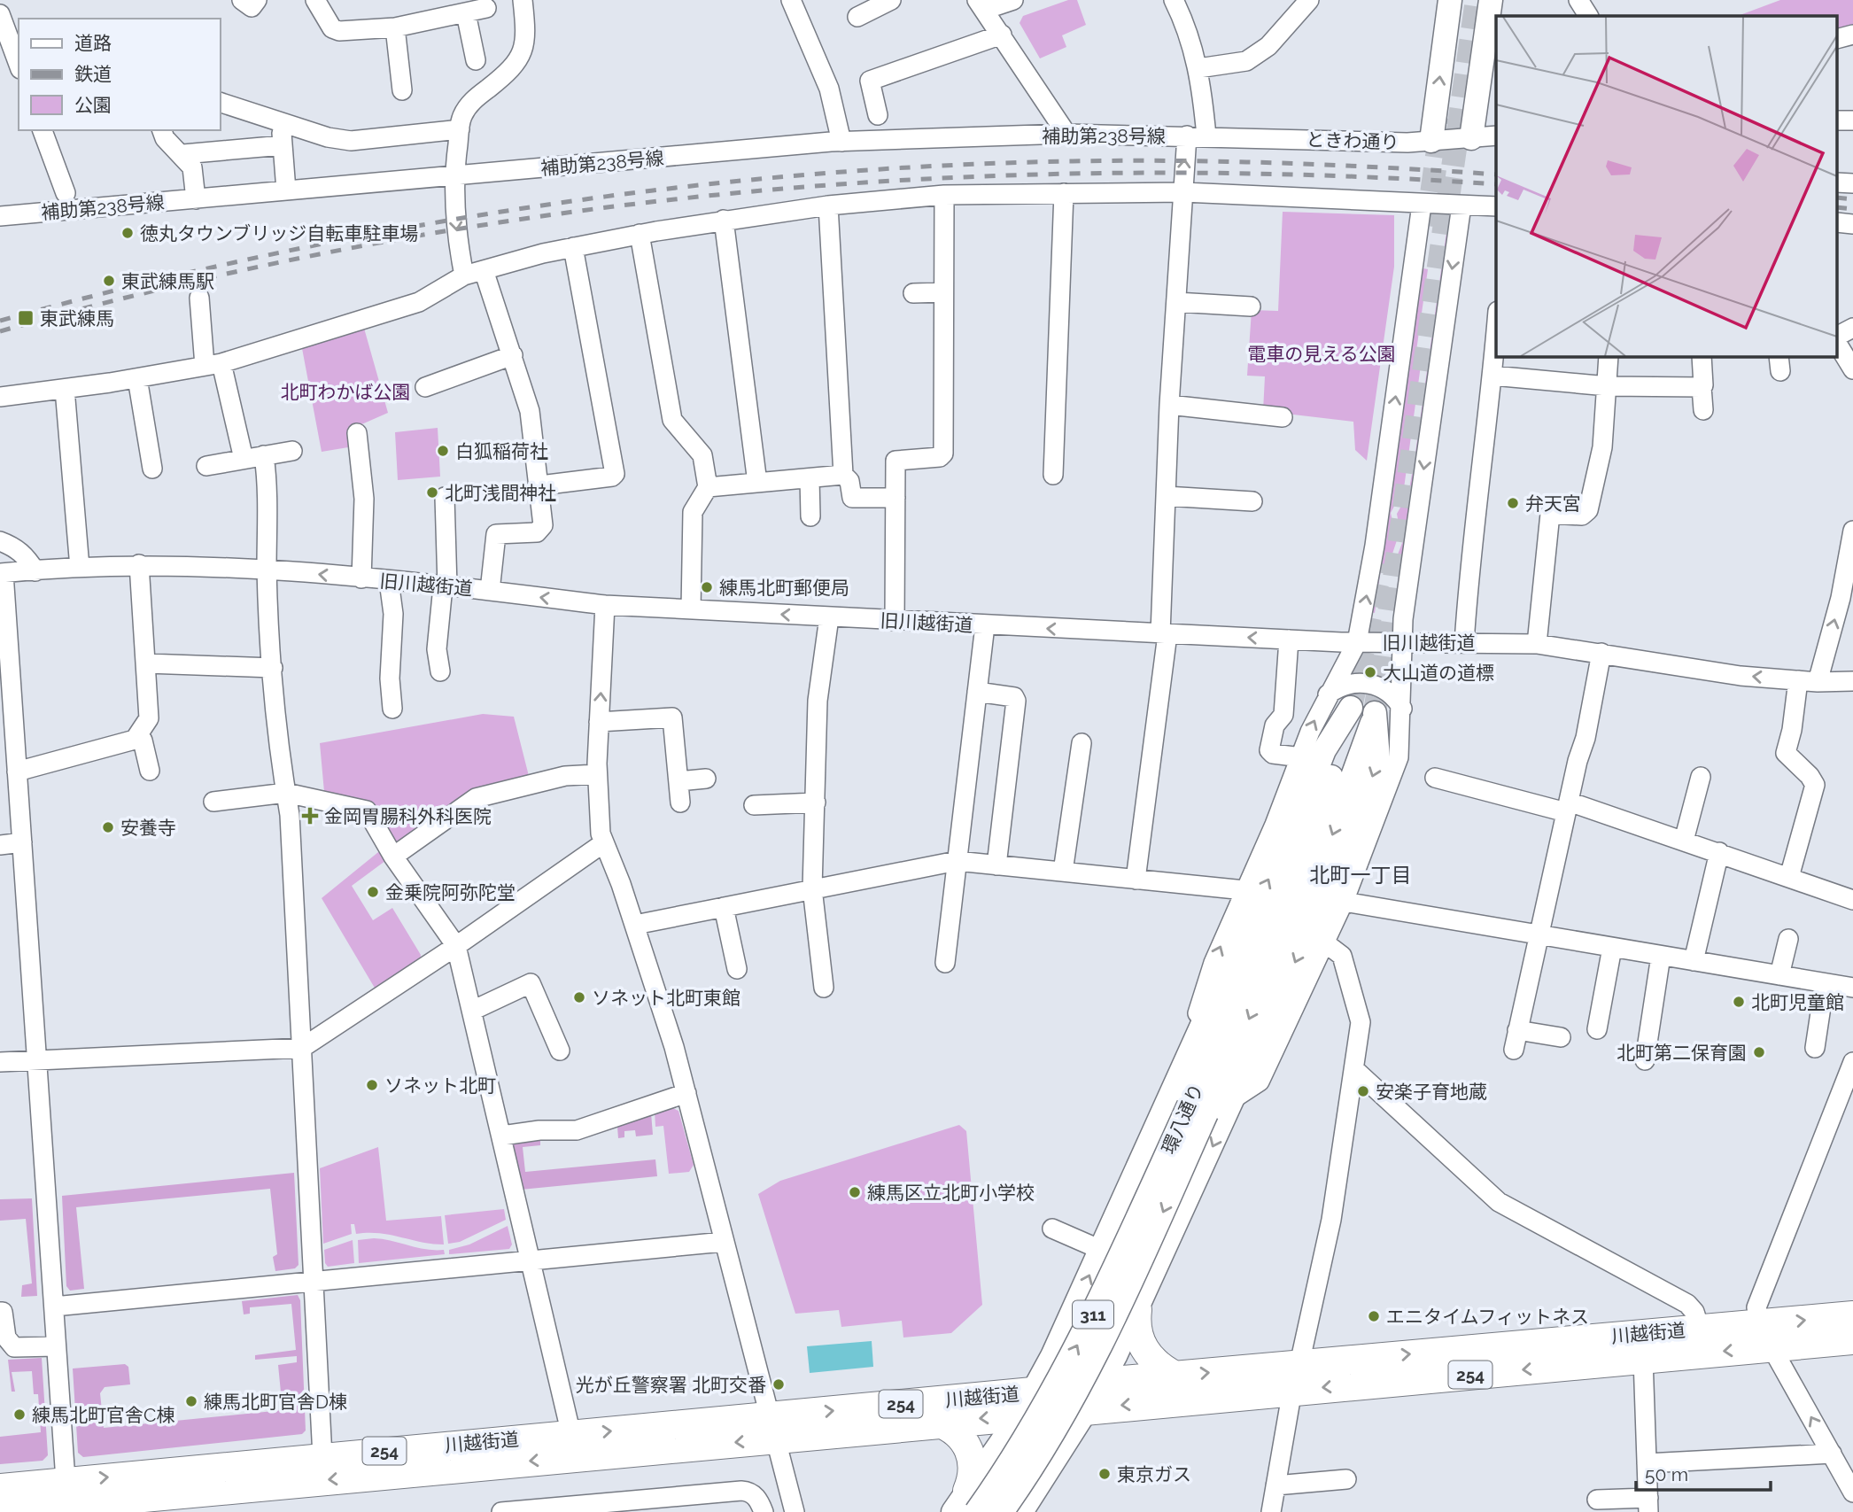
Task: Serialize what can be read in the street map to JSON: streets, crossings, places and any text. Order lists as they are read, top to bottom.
{
  "streets": {
    "highway": ["川越街道", "254"],
    "main road": ["環八通り", "311"],
    "street": ["補助第238号線", "ときわ通り", "旧川越街道"]
  },
  "crossings": [
    ["補助第238号線", "ときわ通り"]
  ],
  "districts": ["北町一丁目"],
  "parks": ["電車の見える公園", "北町わかば公園"],
  "places": {
    "other": [
      "徳丸タウンブリッジ自転車駐車場",
      "東武練馬駅",
      "白狐稲荷社",
      "北町浅間神社",
      "弁天宮",
      "練馬北町郵便局",
      "大山道の道標",
      "安養寺",
      "金乗院阿弥陀堂",
      "ソネット北町東館",
      "北町児童館",
      "北町第二保育園",
      "ソネット北町",
      "安楽子育地蔵",
      "練馬区立北町小学校",
      "エニタイムフィットネス",
      "光が丘警察署 北町交番",
      "練馬北町官舎D棟",
      "練馬北町官舎C棟",
      "東京ガス"
    ],
    "transit": ["東武練馬"],
    "health": ["金岡胃腸科外科医院"]
  },
  "legend": ["道路", "鉄道", "公園"],
  "scale_bar": "50 m"
}
